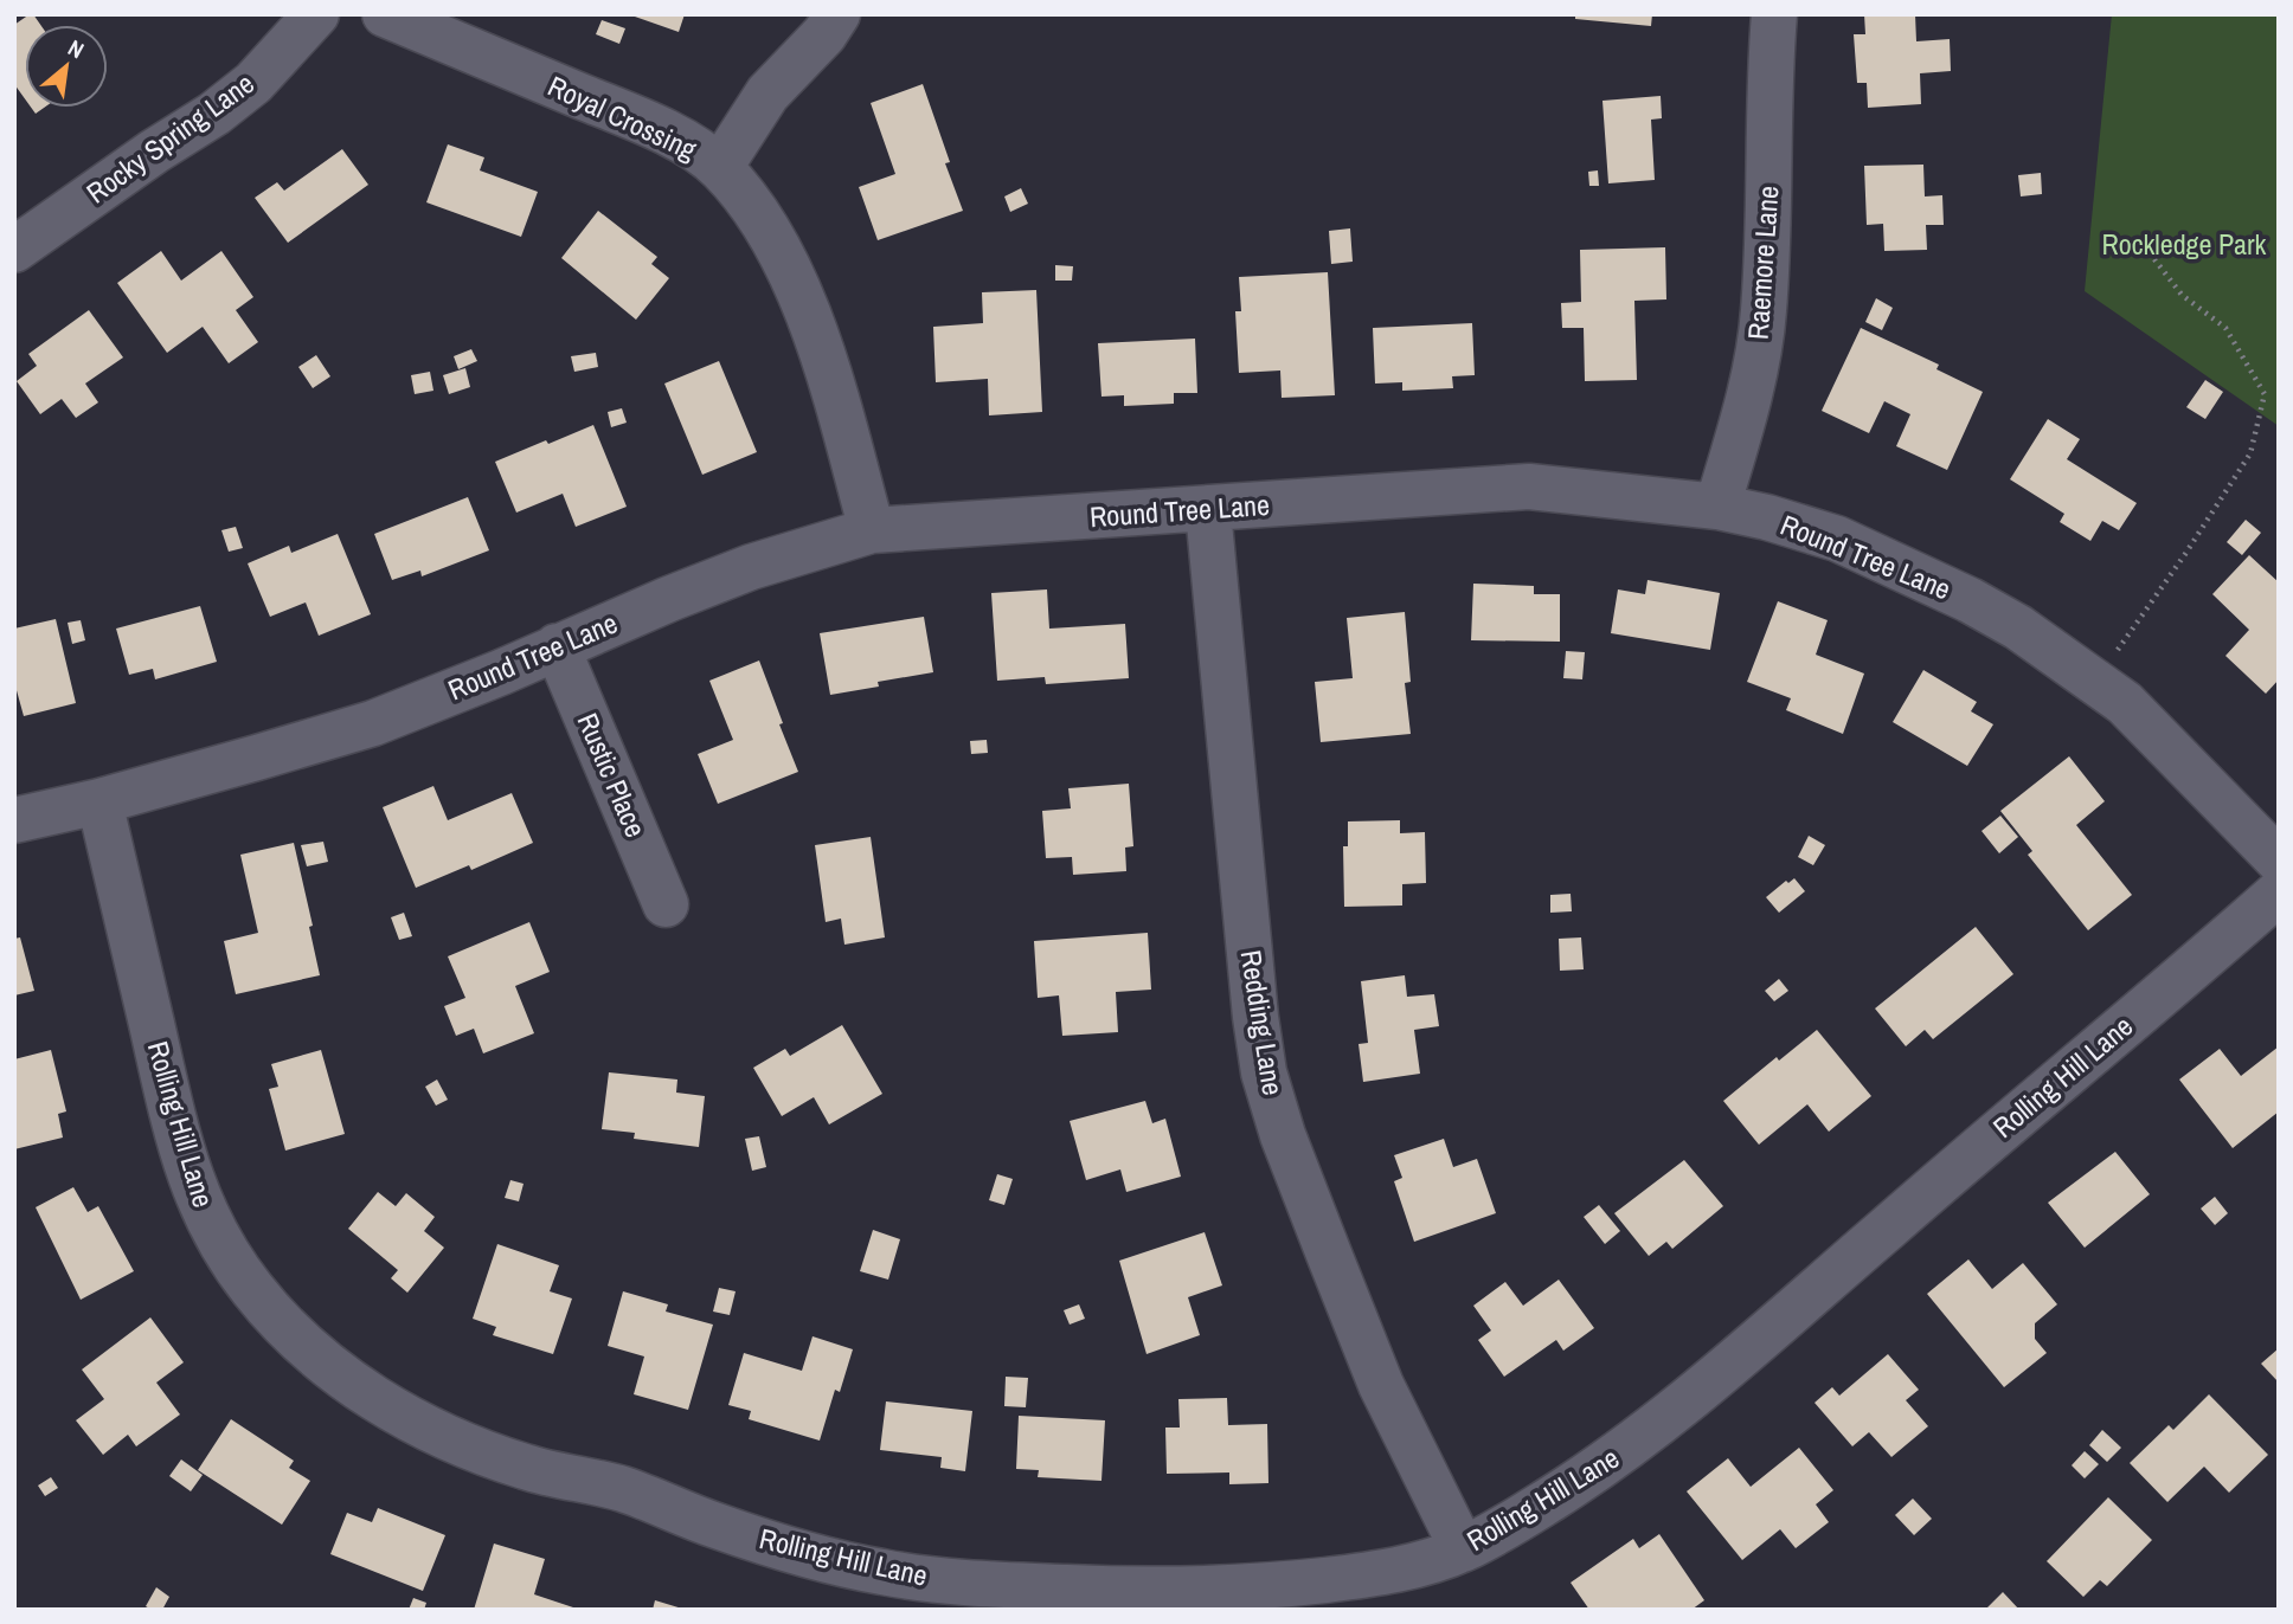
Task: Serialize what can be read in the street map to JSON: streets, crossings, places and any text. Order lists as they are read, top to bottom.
{
  "streets": {
    "street": [
      "Royal Crossing",
      "Rocky Spring Lane",
      "Raemore Lane",
      "Round Tree Lane",
      "Rustic Place",
      "Redding Lane",
      "Rolling Hill Lane"
    ]
  },
  "crossings": [
    ["Royal Crossing", "Round Tree Lane"],
    ["Raemore Lane", "Round Tree Lane"],
    ["Round Tree Lane", "Rustic Place"],
    ["Round Tree Lane", "Redding Lane"],
    ["Round Tree Lane", "Rolling Hill Lane"],
    ["Redding Lane", "Rolling Hill Lane"]
  ],
  "parks": ["Rockledge Park"],
  "north": "top right"
}
